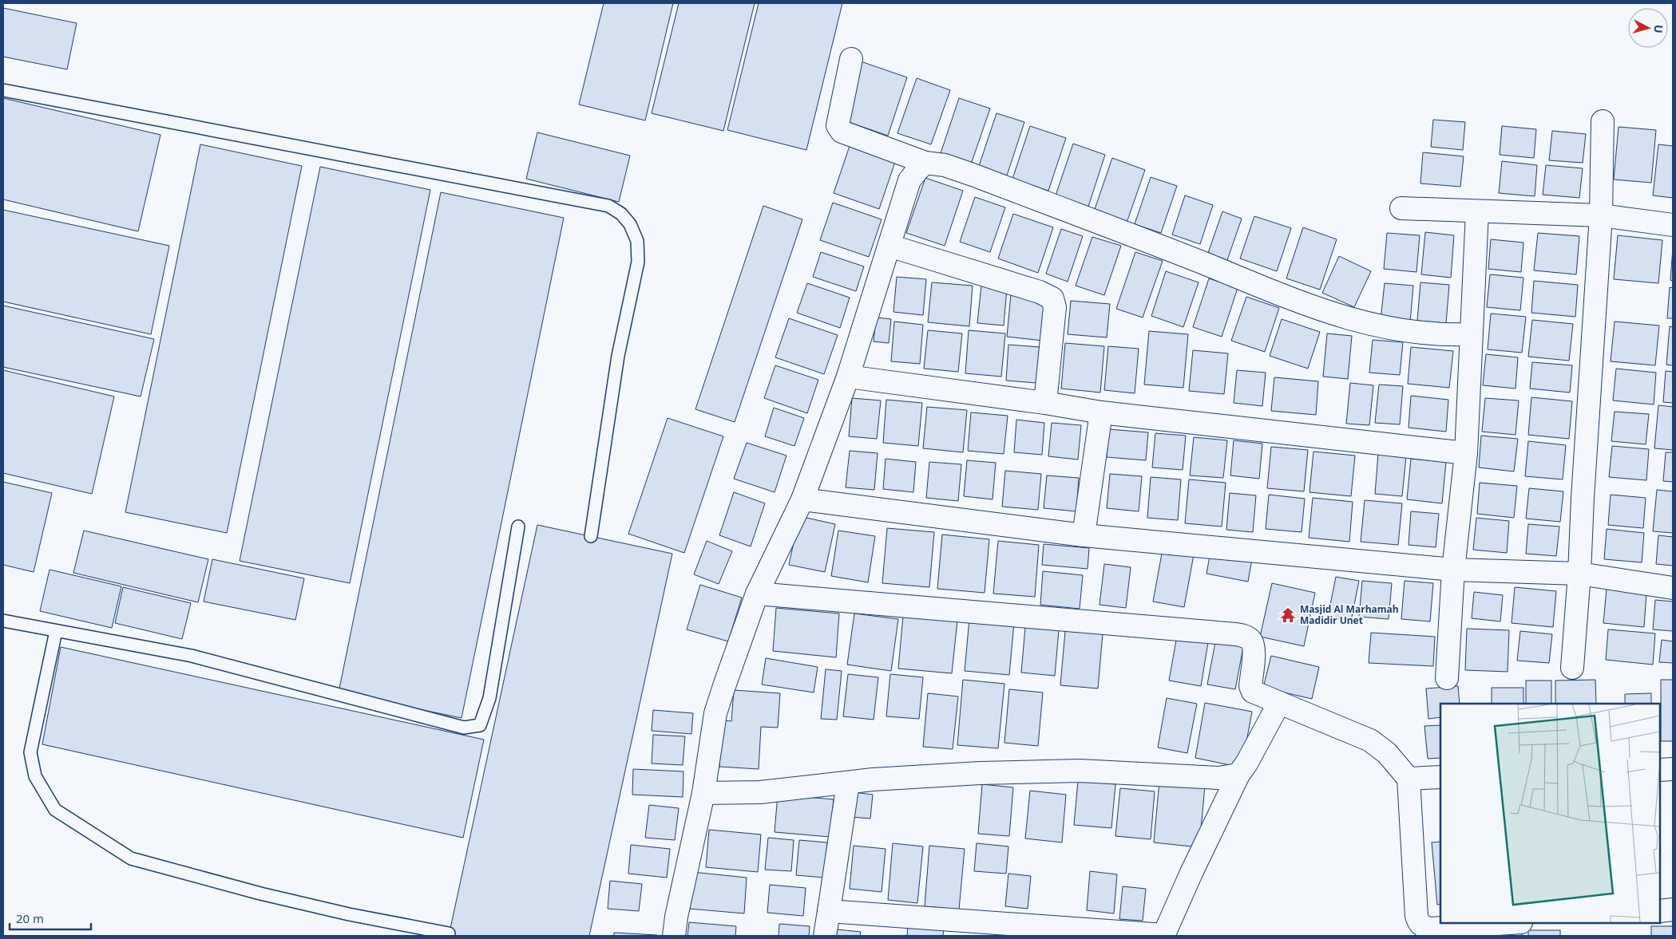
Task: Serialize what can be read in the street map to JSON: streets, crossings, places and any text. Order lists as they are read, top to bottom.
{
  "places": {
    "temple": ["Masjid Al Marhamah Madidir Unet"]
  },
  "scale_bar": "20 m",
  "north": "right"
}
